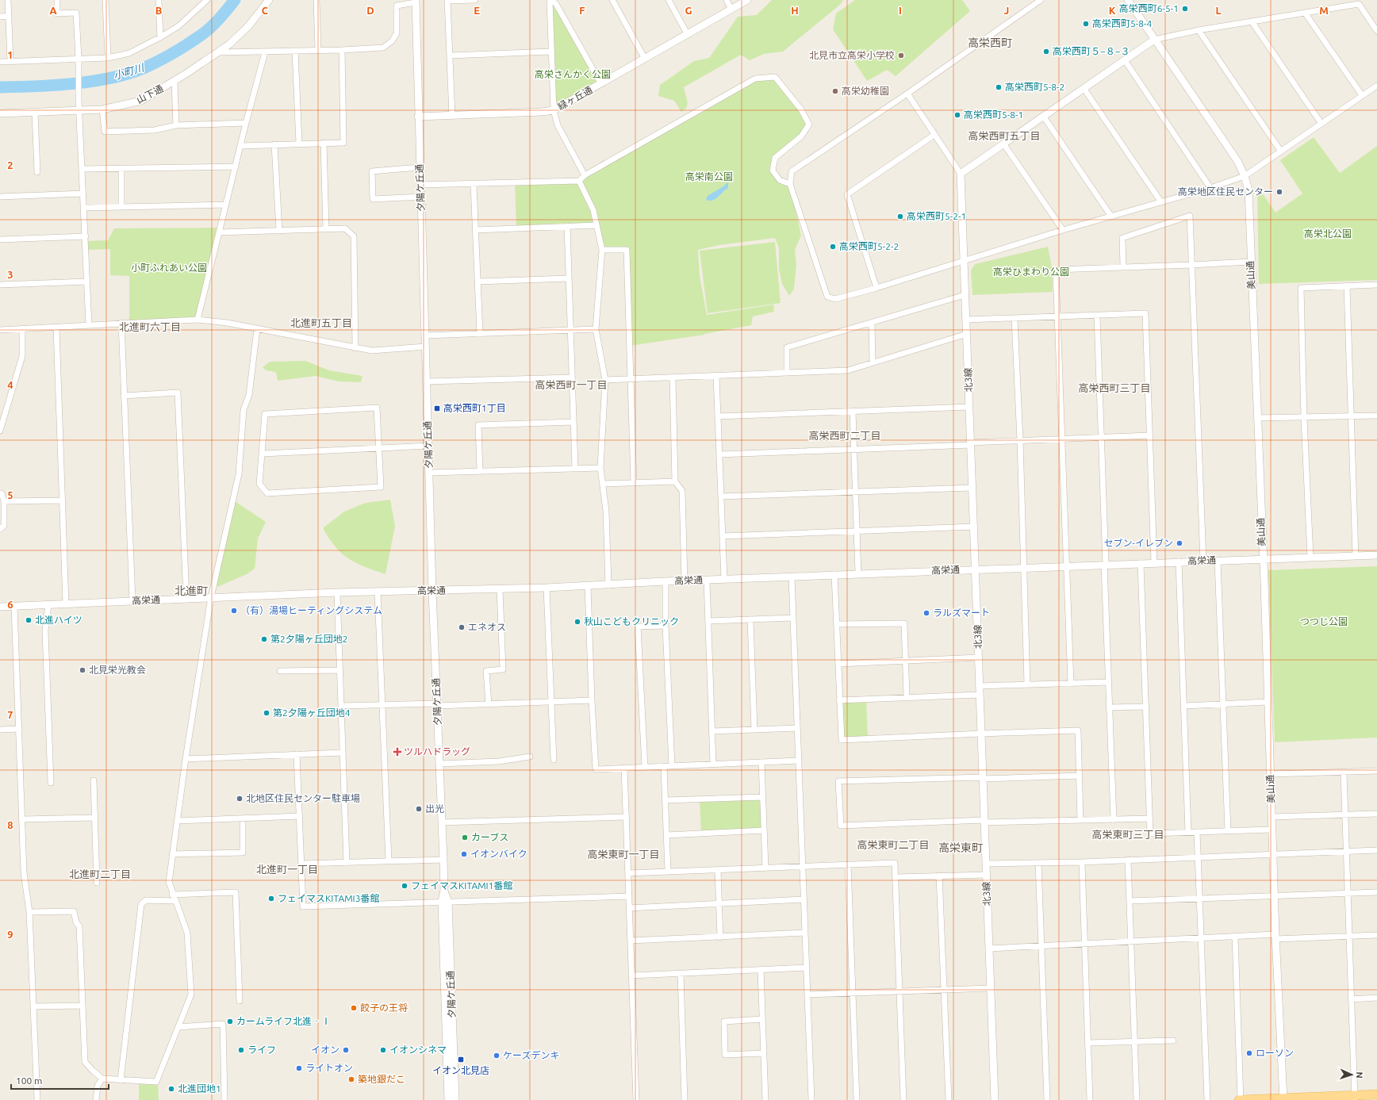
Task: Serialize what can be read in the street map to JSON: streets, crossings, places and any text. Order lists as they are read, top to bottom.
{
  "streets": {
    "street": [
      "山下通",
      "緑ヶ丘通",
      "夕陽ケ丘通",
      "美山通",
      "北3線",
      "高栄通"
    ]
  },
  "crossings": [
    ["緑ヶ丘通", "夕陽ケ丘通"],
    ["夕陽ケ丘通", "高栄通"],
    ["美山通", "高栄通"],
    ["北3線", "高栄通"]
  ],
  "districts": [
    "高栄西町",
    "高栄西町五丁目",
    "北進町五丁目",
    "北進町六丁目",
    "高栄西町一丁目",
    "高栄西町三丁目",
    "高栄西町二丁目",
    "北進町",
    "高栄東町三丁目",
    "高栄東町二丁目",
    "高栄東町",
    "高栄東町一丁目",
    "北進町一丁目",
    "北進町二丁目"
  ],
  "water": ["小町川"],
  "parks": [
    "高栄さんかく公園",
    "高栄南公園",
    "高栄北公園",
    "小町ふれあい公園",
    "高栄ひまわり公園",
    "つつじ公園"
  ],
  "places": {
    "other": [
      "高栄西町6-5-1",
      "高栄西町5-8-4",
      "高栄西町５−８−３",
      "北見市立高栄小学校",
      "高栄西町5-8-2",
      "高栄幼稚園",
      "高栄西町5-8-1",
      "高栄地区住民センター",
      "高栄西町5-2-1",
      "高栄西町5-2-2",
      "セブン-イレブン",
      "（有）湯場ヒーティングシステム",
      "ラルズマート",
      "北進ハイツ",
      "秋山こどもクリニック",
      "エネオス",
      "第2夕陽ヶ丘団地2",
      "北見栄光教会",
      "第2夕陽ヶ丘団地4",
      "北地区住民センター駐車場",
      "出光",
      "カーブス",
      "イオンバイク",
      "フェイマスKITAMI1番館",
      "フェイマスKITAMI3番館",
      "餃子の王将",
      "カームライフ北進‐Ⅰ",
      "ライフ",
      "イオン",
      "イオンシネマ",
      "ローソン",
      "ケーズデンキ",
      "ライトオン",
      "築地銀だこ",
      "北進団地1"
    ],
    "transit": ["高栄西町1丁目", "イオン北見店"],
    "health": ["ツルハドラッグ"]
  },
  "scale_bar": "100 m",
  "north": "right",
  "grid": {
    "columns": [
      "A",
      "B",
      "C",
      "D",
      "E",
      "F",
      "G",
      "H",
      "I",
      "J",
      "K",
      "L",
      "M"
    ],
    "rows": [
      "1",
      "2",
      "3",
      "4",
      "5",
      "6",
      "7",
      "8",
      "9"
    ]
  }
}
